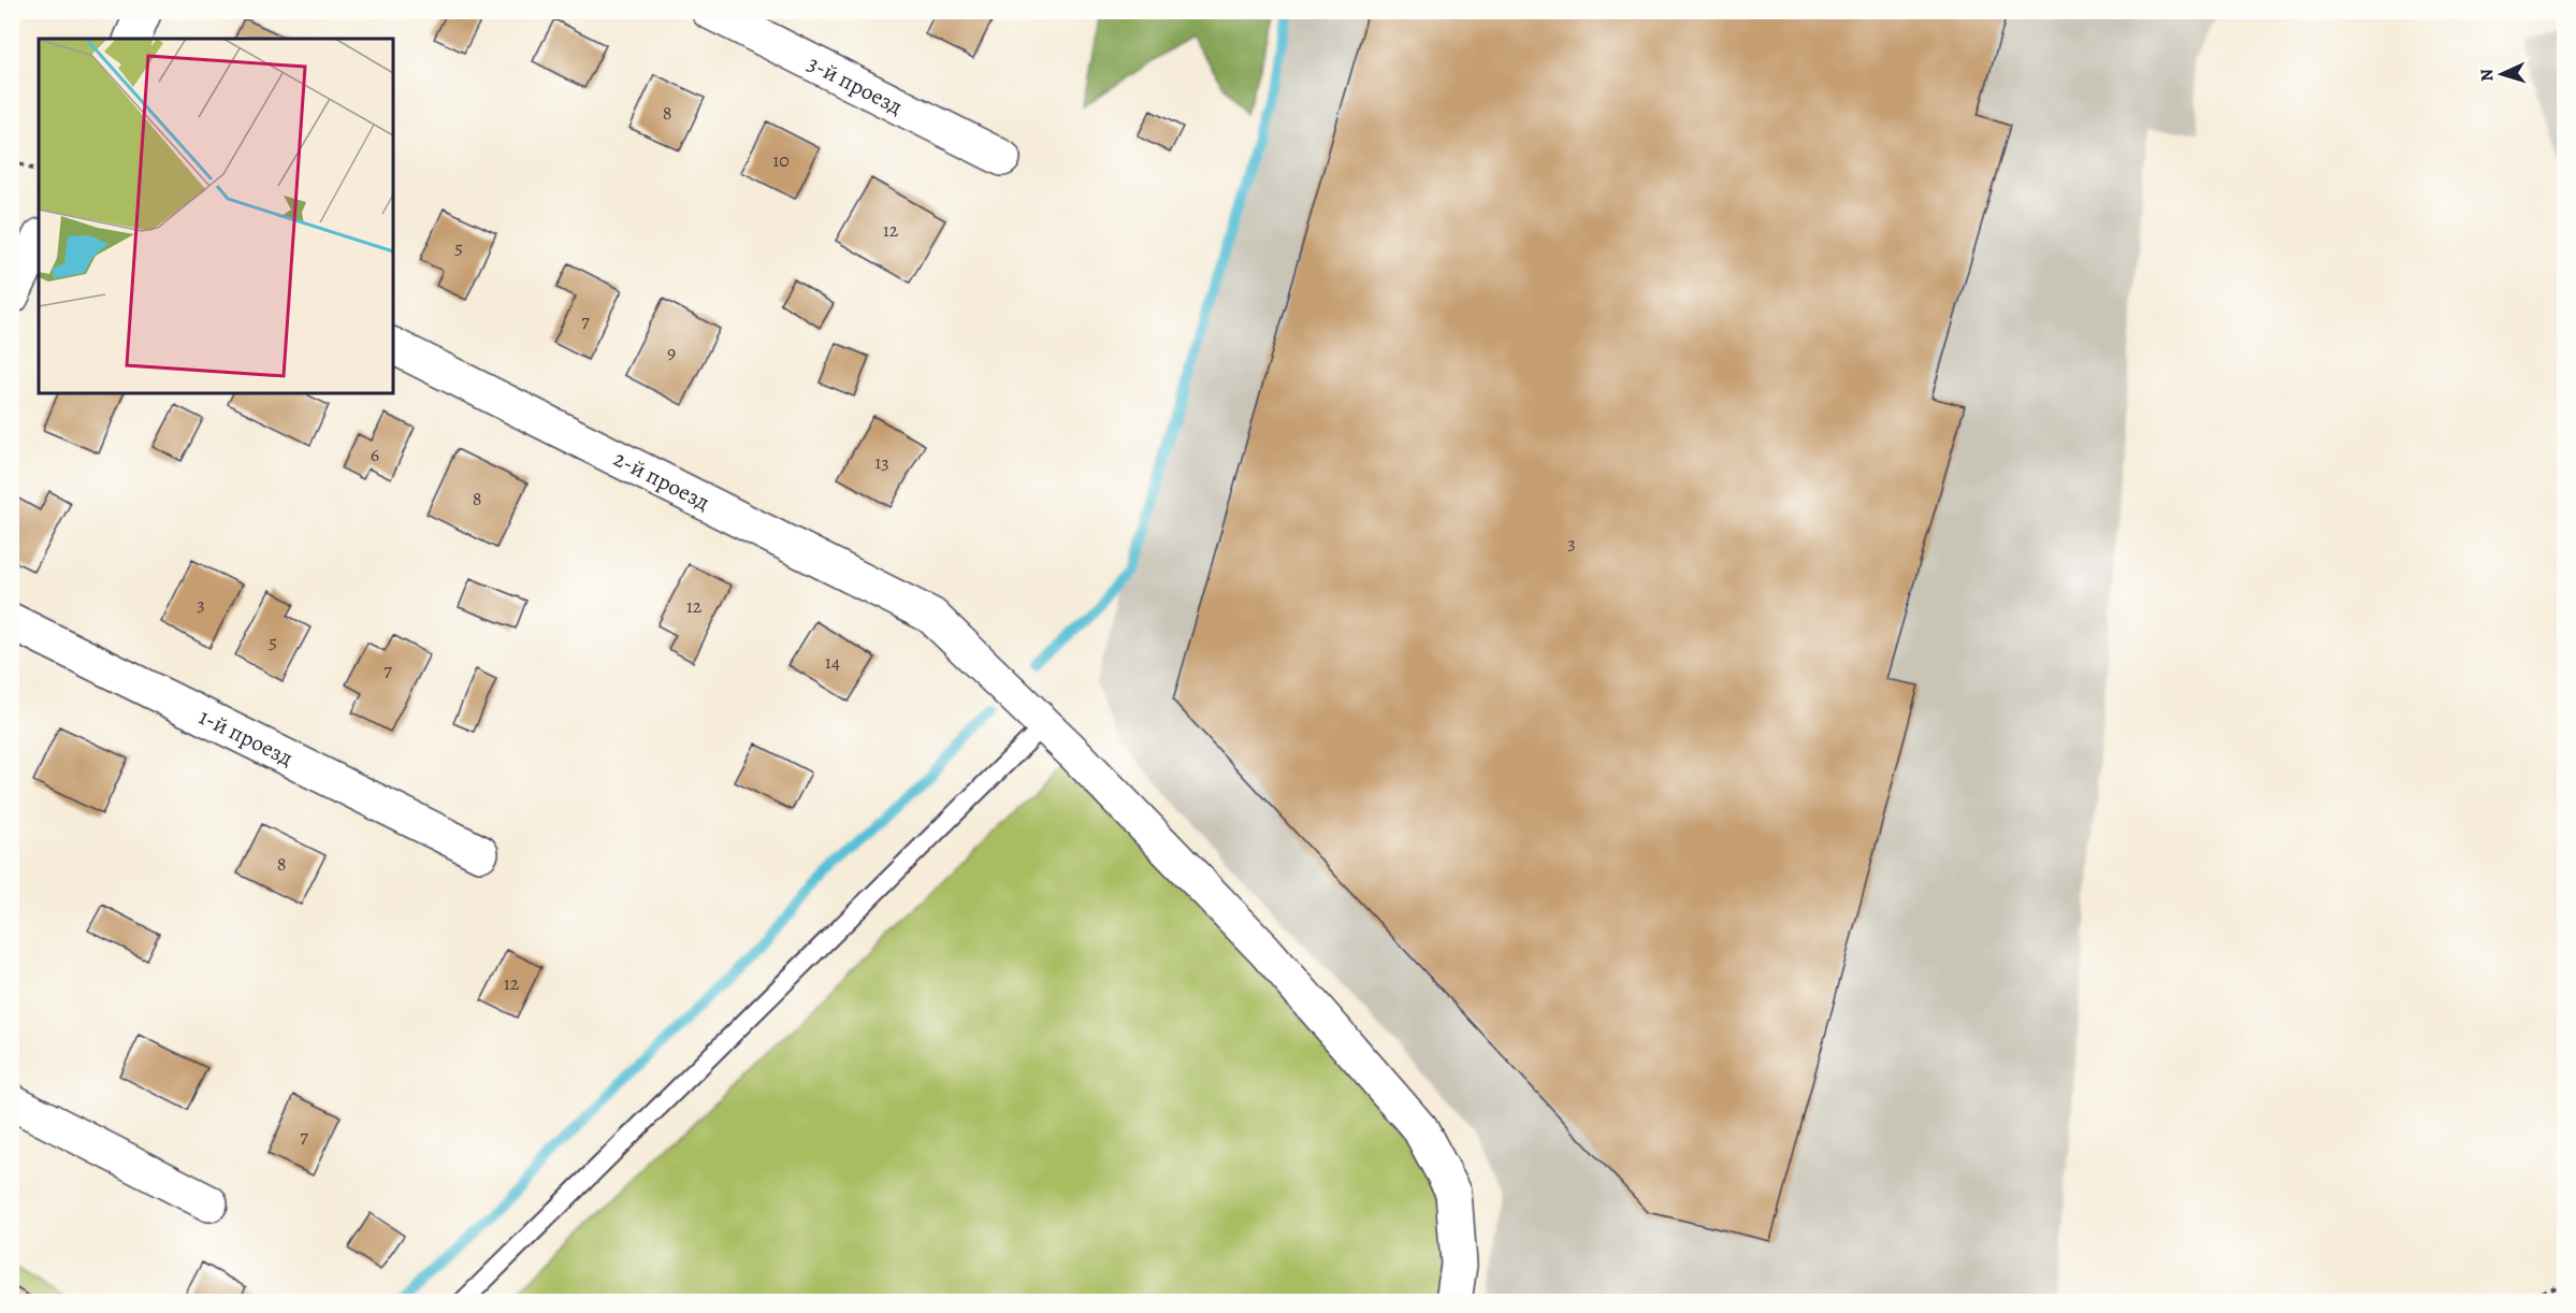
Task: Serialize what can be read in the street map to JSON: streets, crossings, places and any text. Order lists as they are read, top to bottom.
{
  "streets": {
    "street": ["3-й проезд", "2-й проезд", "1-й проезд"]
  },
  "house_numbers": [
    "8",
    "10",
    "12",
    "5",
    "7",
    "9",
    "6",
    "13",
    "8",
    "3",
    "3",
    "12",
    "5",
    "14",
    "7",
    "8",
    "12",
    "7"
  ],
  "north": "left"
}
